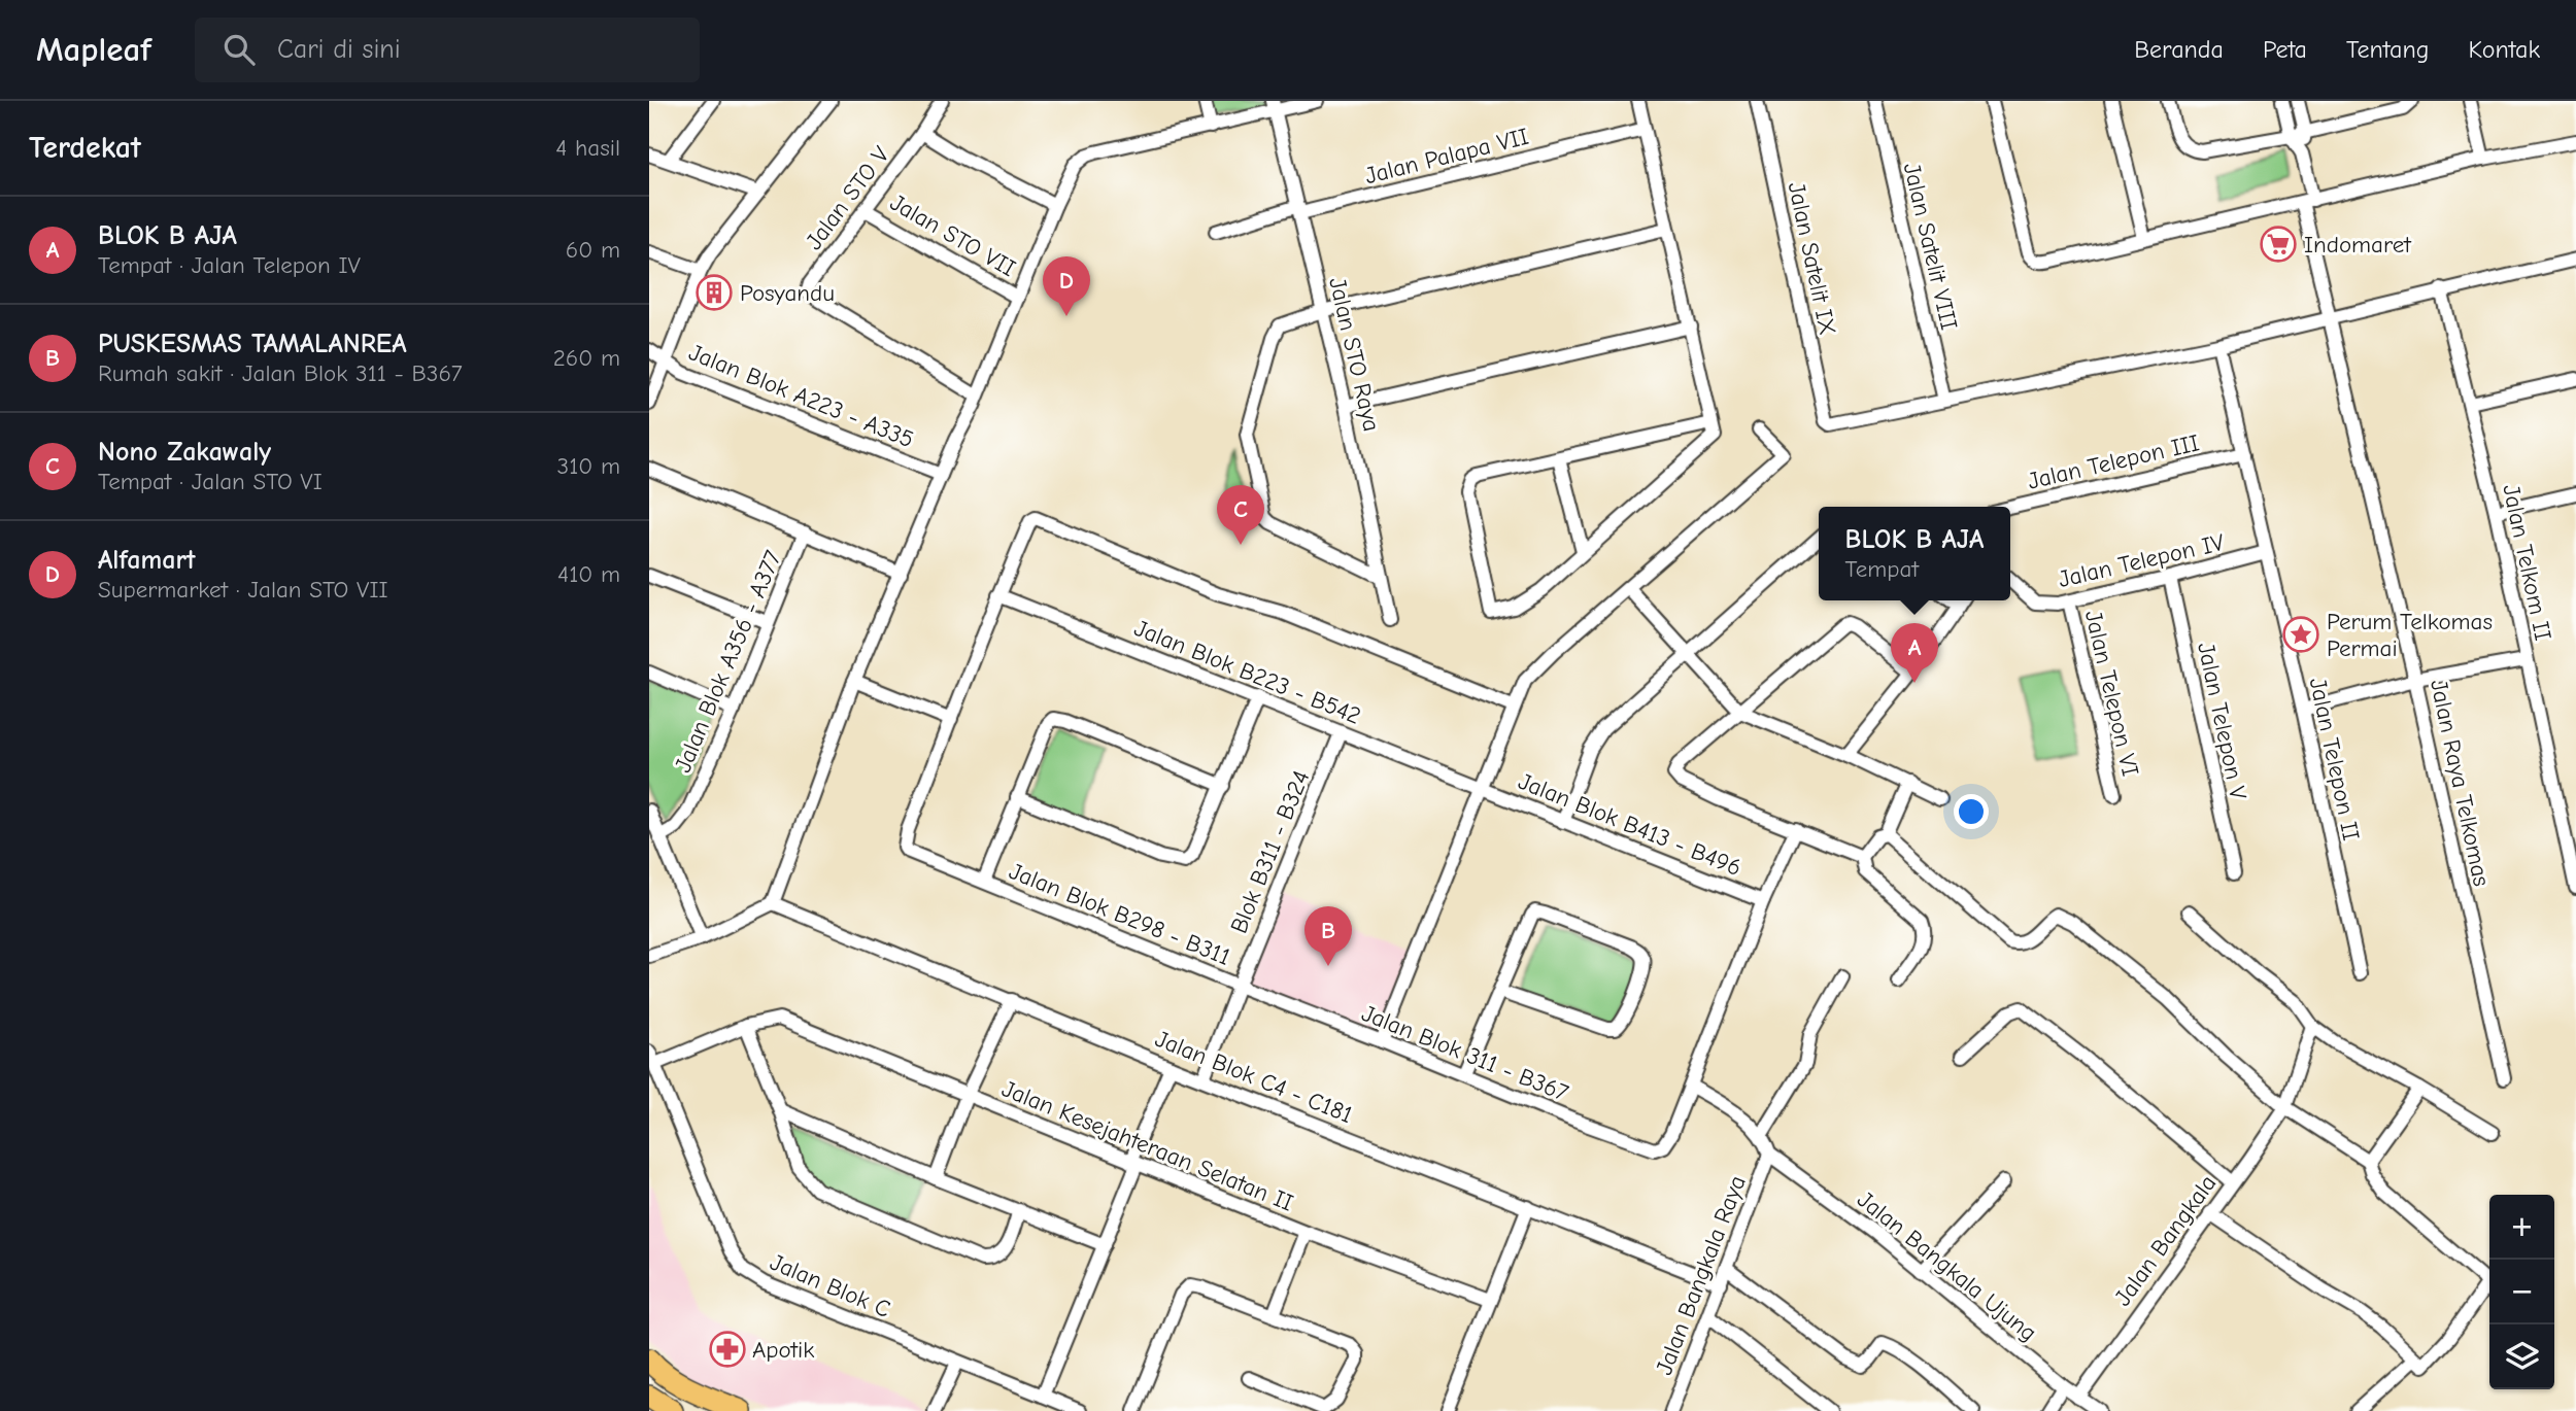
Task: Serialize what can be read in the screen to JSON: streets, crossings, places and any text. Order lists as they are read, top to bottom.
{
  "streets": {
    "street": [
      "Jalan Palapa VII",
      "Jalan STO V",
      "Jalan STO VII",
      "Jalan Satelit VIII",
      "Jalan Satelit IX",
      "Jalan STO Raya",
      "Jalan Blok A223 - A335",
      "Jalan Telepon III",
      "Jalan Telepon IV",
      "Jalan Telkom II",
      "Jalan Blok A356 - A377",
      "Jalan Blok B223 - B542",
      "Jalan Telepon VI",
      "Jalan Telepon V",
      "Jalan Telepon II",
      "Jalan Raya Telkomas",
      "Jalan Blok B413 - B496",
      "Blok B311 - B324",
      "Jalan Blok B298 - B311",
      "Jalan Blok 311 - B367",
      "Jalan Blok C4 - C181",
      "Jalan Kesejahteraan Selatan II",
      "Jalan Bangkala",
      "Jalan Bangkala Ujung",
      "Jalan Bangkala Raya",
      "Jalan Blok C"
    ]
  },
  "crossings": [
    ["Jalan Palapa VII", "Jalan STO Raya"],
    ["Jalan STO V", "Jalan STO VII"],
    ["Jalan Satelit VIII", "Jalan Satelit IX"],
    ["Jalan Telepon III", "Jalan Telepon II"],
    ["Jalan Telepon IV", "Jalan Telepon VI"],
    ["Jalan Telepon IV", "Jalan Telepon V"],
    ["Jalan Telepon IV", "Jalan Telepon II"],
    ["Jalan Blok B223 - B542", "Jalan Blok B413 - B496"],
    ["Jalan Blok B223 - B542", "Blok B311 - B324"],
    ["Blok B311 - B324", "Jalan Blok B298 - B311"],
    ["Blok B311 - B324", "Jalan Blok 311 - B367"],
    ["Jalan Blok B298 - B311", "Jalan Blok 311 - B367"],
    ["Jalan Blok C4 - C181", "Jalan Bangkala Raya"],
    ["Jalan Bangkala", "Jalan Bangkala Ujung"],
    ["Jalan Bangkala Ujung", "Jalan Bangkala Raya"]
  ],
  "places": {
    "supermarket": ["Indomaret"],
    "building": ["Posyandu"],
    "place": ["Perum Telkomas Permai"],
    "pharmacy": ["Apotik"]
  },
  "page": {
    "header": "Mapleaf",
    "search": "Cari di sini",
    "nav": [
      "Beranda",
      "Peta",
      "Tentang",
      "Kontak"
    ],
    "heading": ["Terdekat", "4 hasil"],
    "list": [
      {
        "mark": "A",
        "name": "BLOK B AJA",
        "note": "Tempat · Jalan Telepon IV",
        "value": "60 m"
      },
      {
        "mark": "B",
        "name": "PUSKESMAS TAMALANREA",
        "note": "Rumah sakit · Jalan Blok 311 - B367",
        "value": "260 m"
      },
      {
        "mark": "C",
        "name": "Nono Zakawaly",
        "note": "Tempat · Jalan STO VI",
        "value": "310 m"
      },
      {
        "mark": "D",
        "name": "Alfamart",
        "note": "Supermarket · Jalan STO VII",
        "value": "410 m"
      }
    ],
    "pins": [
      "D",
      "C",
      "A",
      "B"
    ],
    "popup": ["BLOK B AJA", "Tempat"],
    "map_buttons": ["+", "−"]
  }
}
